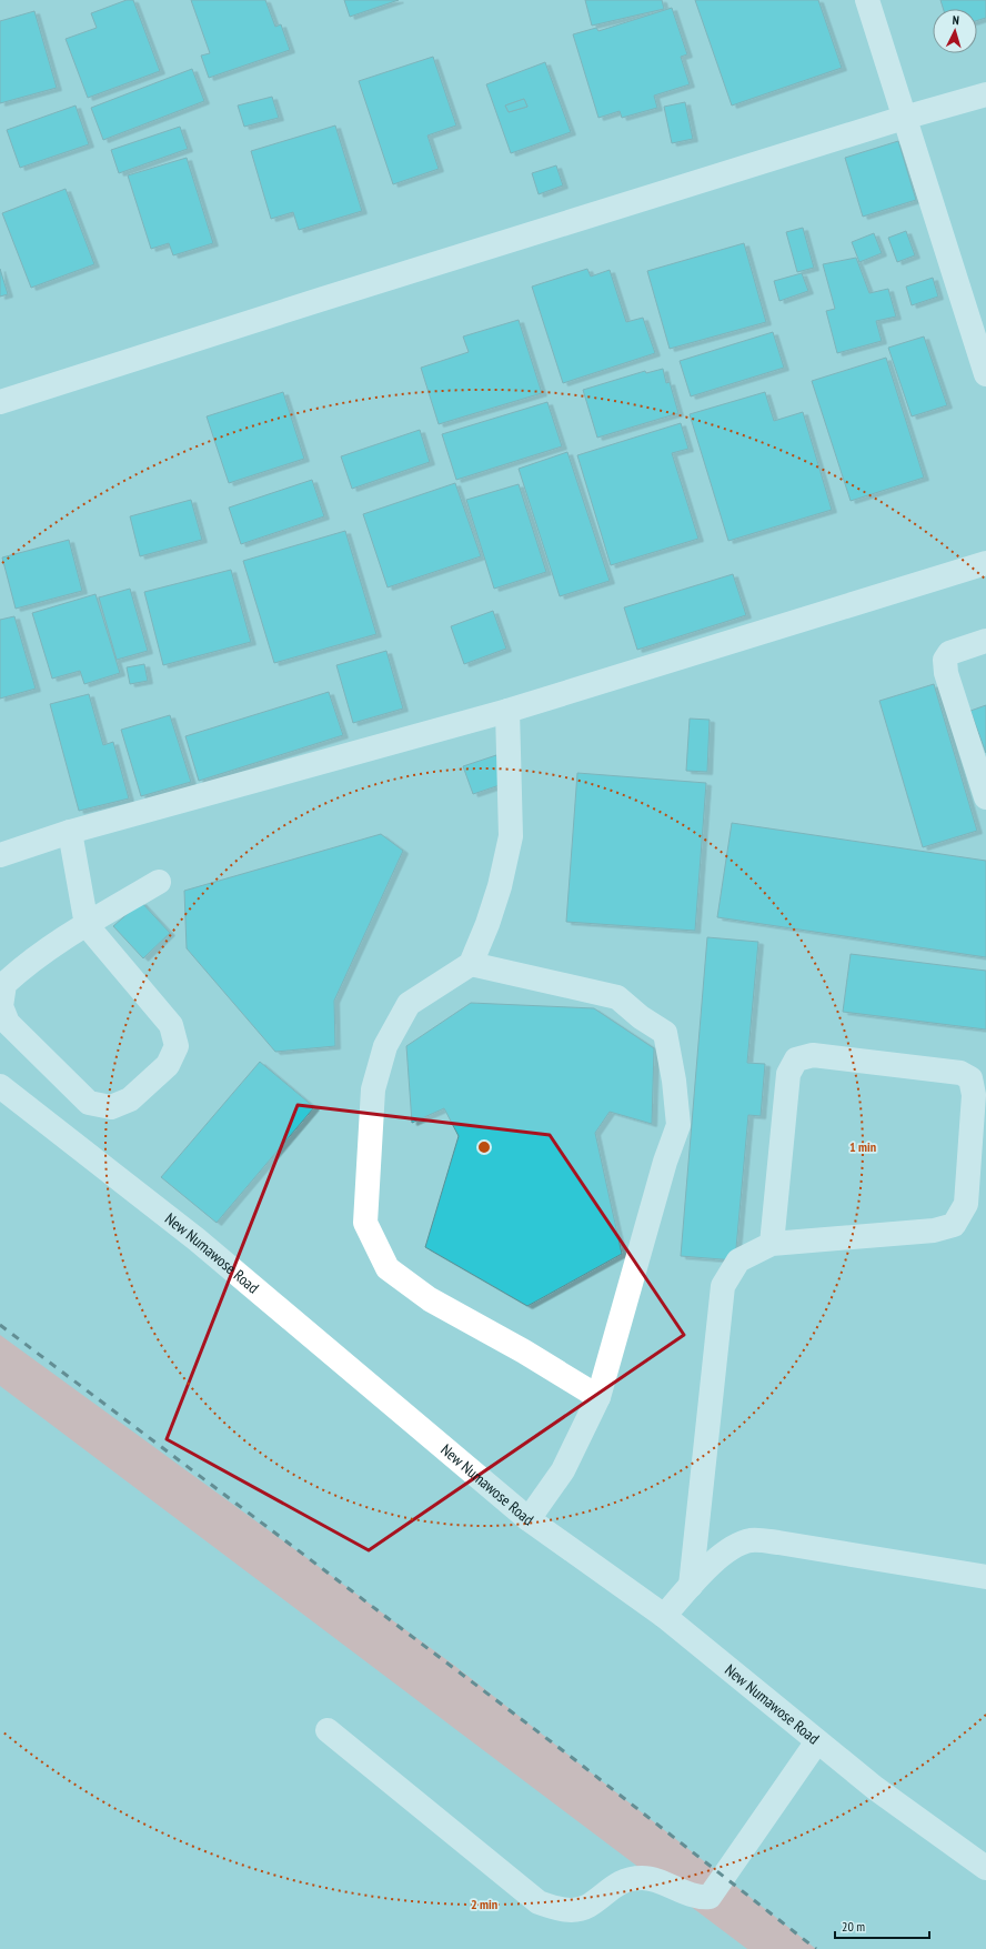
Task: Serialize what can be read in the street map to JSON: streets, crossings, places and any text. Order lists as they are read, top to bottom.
{
  "streets": {
    "street": ["New Numawose Road"]
  },
  "scale_bar": "20 m",
  "north": "top",
  "rings": ["1 min", "2 min"]
}
